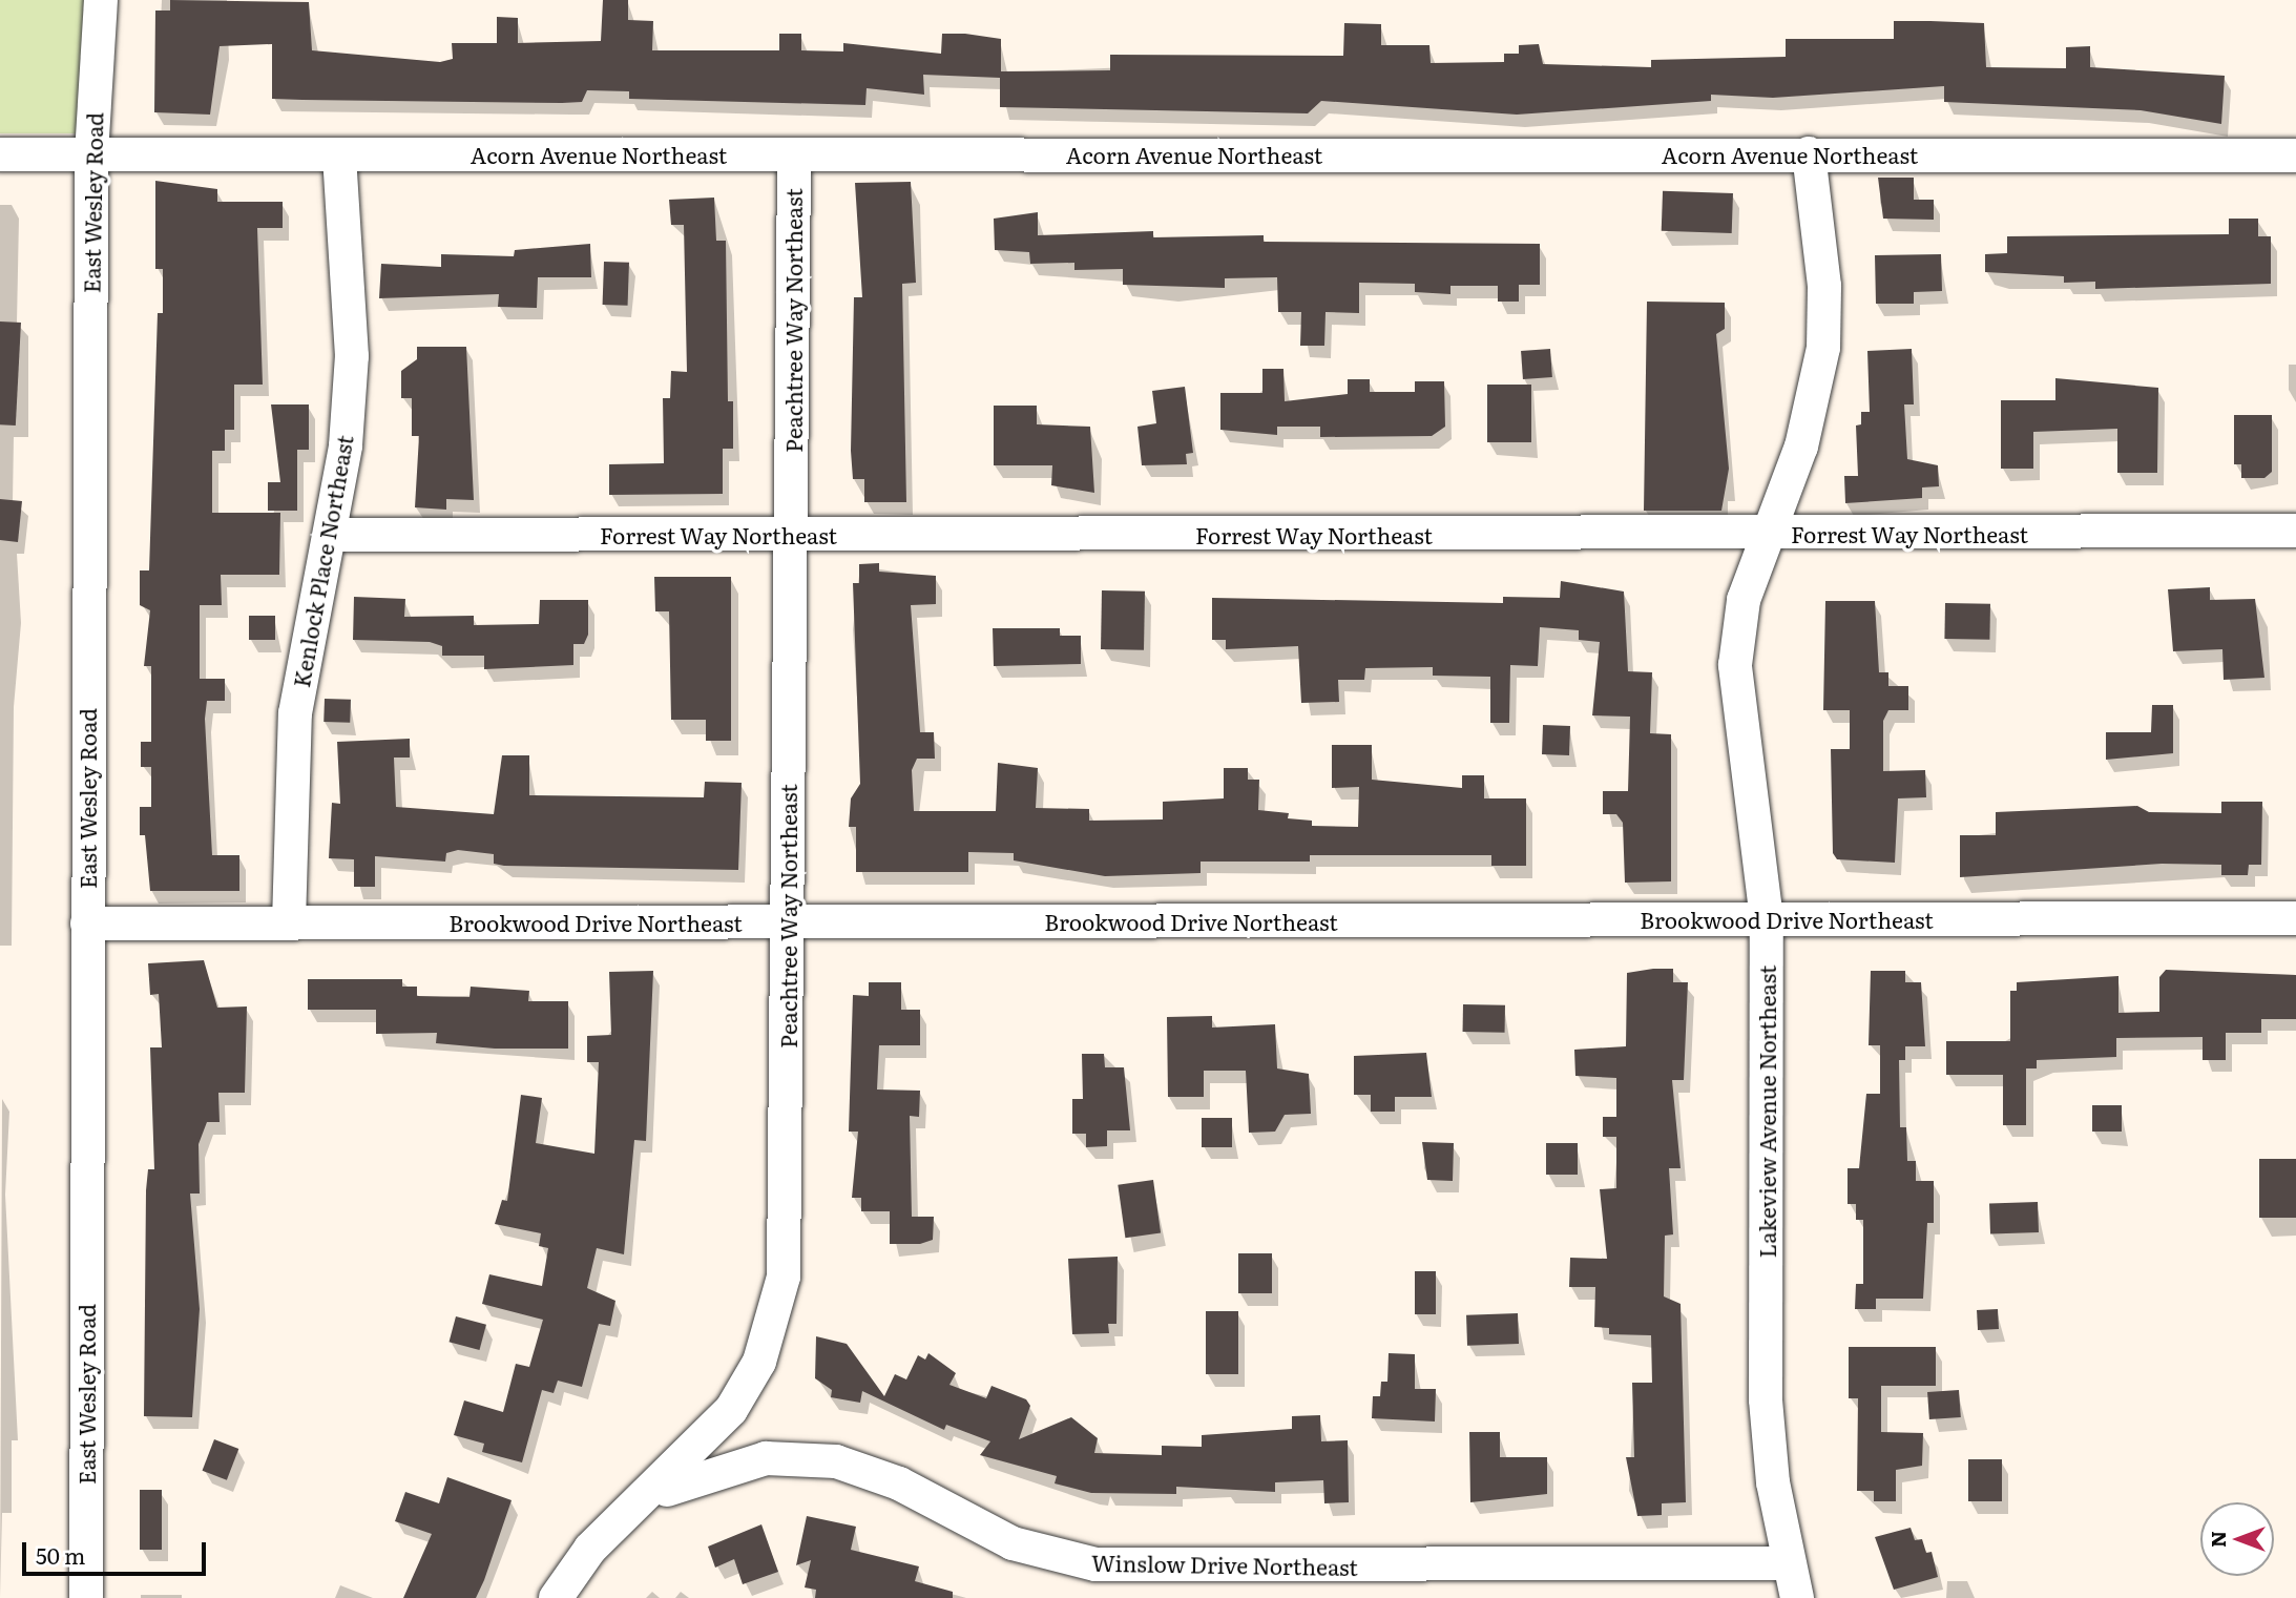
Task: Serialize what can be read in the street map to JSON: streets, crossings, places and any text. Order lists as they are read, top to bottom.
{
  "streets": {
    "street": [
      "Acorn Avenue Northeast",
      "East Wesley Road",
      "Peachtree Way Northeast",
      "Forrest Way Northeast",
      "Kenlock Place Northeast",
      "Brookwood Drive Northeast",
      "Lakeview Avenue Northeast",
      "Winslow Drive Northeast"
    ]
  },
  "crossings": [
    ["Acorn Avenue Northeast", "East Wesley Road"],
    ["Acorn Avenue Northeast", "Peachtree Way Northeast"],
    ["Acorn Avenue Northeast", "Kenlock Place Northeast"],
    ["Acorn Avenue Northeast", "Lakeview Avenue Northeast"],
    ["East Wesley Road", "Brookwood Drive Northeast"],
    ["Peachtree Way Northeast", "Forrest Way Northeast"],
    ["Peachtree Way Northeast", "Brookwood Drive Northeast"],
    ["Peachtree Way Northeast", "Winslow Drive Northeast"],
    ["Forrest Way Northeast", "Kenlock Place Northeast"],
    ["Forrest Way Northeast", "Lakeview Avenue Northeast"],
    ["Kenlock Place Northeast", "Brookwood Drive Northeast"],
    ["Brookwood Drive Northeast", "Lakeview Avenue Northeast"],
    ["Lakeview Avenue Northeast", "Winslow Drive Northeast"]
  ],
  "scale_bar": "50 m",
  "north": "left"
}
